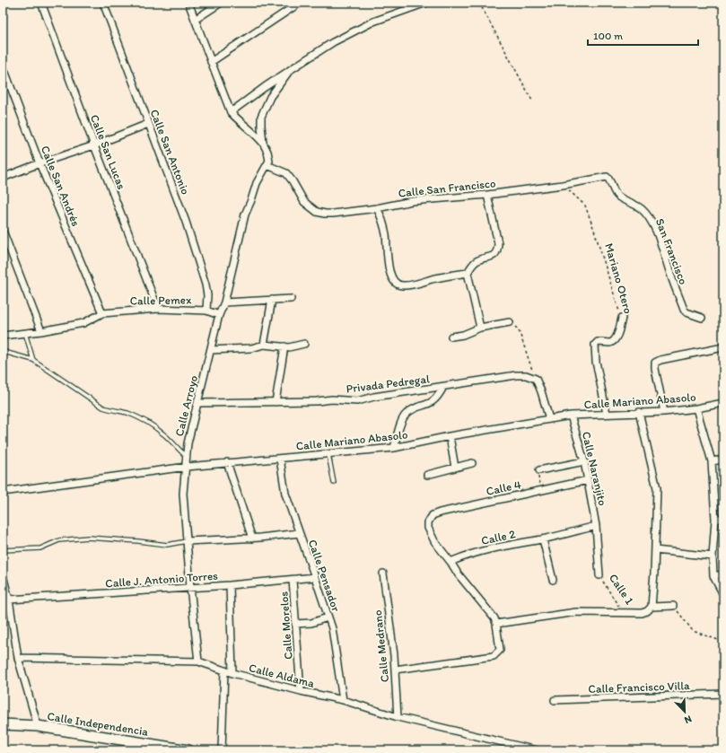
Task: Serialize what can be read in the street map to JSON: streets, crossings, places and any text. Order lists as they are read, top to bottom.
{
  "streets": {
    "street": [
      "Calle San Lucas",
      "Calle San Antonio",
      "Calle San Andrés",
      "Calle San Francisco",
      "San Francisco",
      "Mariano Otero",
      "Calle Pemex",
      "Privada Pedregal",
      "Calle Mariano Abasolo",
      "Calle Arroyo",
      "Calle Naranjito",
      "Calle 4",
      "Calle 2",
      "Calle Pensador",
      "Calle J. Antonio Torres",
      "Calle 1",
      "Calle Morelos",
      "Calle Medrano",
      "Calle Aldama",
      "Calle Francisco Villa",
      "Calle Independencia"
    ]
  },
  "crossings": [
    ["Calle San Lucas", "Calle Pemex"],
    ["Calle San Antonio", "Calle Pemex"],
    ["Calle San Andrés", "Calle Pemex"],
    ["Calle San Francisco", "San Francisco"],
    ["Calle San Francisco", "Mariano Otero"],
    ["Calle San Francisco", "Calle Arroyo"],
    ["Mariano Otero", "Calle Mariano Abasolo"],
    ["Calle Pemex", "Calle Arroyo"],
    ["Privada Pedregal", "Calle Arroyo"],
    ["Calle Mariano Abasolo", "Calle Arroyo"],
    ["Calle Mariano Abasolo", "Calle Naranjito"],
    ["Calle Mariano Abasolo", "Calle Pensador"],
    ["Calle Arroyo", "Calle J. Antonio Torres"],
    ["Calle Arroyo", "Calle Aldama"],
    ["Calle Naranjito", "Calle 4"],
    ["Calle Naranjito", "Calle 2"],
    ["Calle Naranjito", "Calle 1"],
    ["Calle 4", "Calle 2"],
    ["Calle 2", "Calle 1"],
    ["Calle Pensador", "Calle J. Antonio Torres"],
    ["Calle Pensador", "Calle Aldama"],
    ["Calle J. Antonio Torres", "Calle Morelos"],
    ["Calle Morelos", "Calle Aldama"],
    ["Calle Medrano", "Calle Aldama"]
  ],
  "scale_bar": "100 m",
  "north": "bottom right"
}
